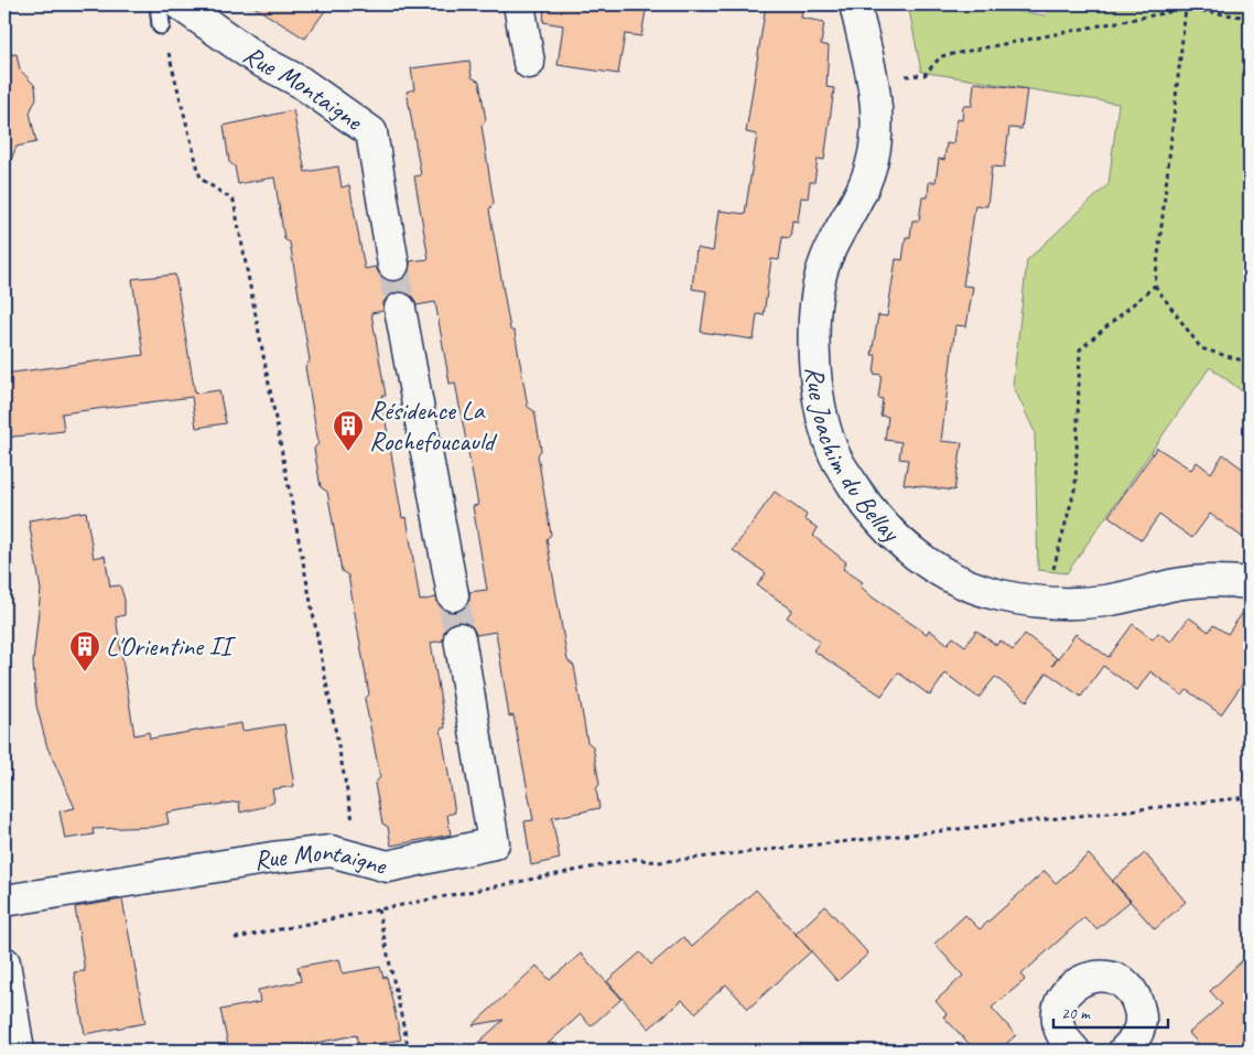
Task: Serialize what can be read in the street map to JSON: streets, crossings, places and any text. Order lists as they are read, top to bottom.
{
  "streets": {
    "street": ["Rue Montaigne", "Rue Joachim du Bellay"]
  },
  "places": {
    "building": ["Résidence La Rochefoucauld", "L'Orientine II"]
  },
  "scale_bar": "20 m"
}
